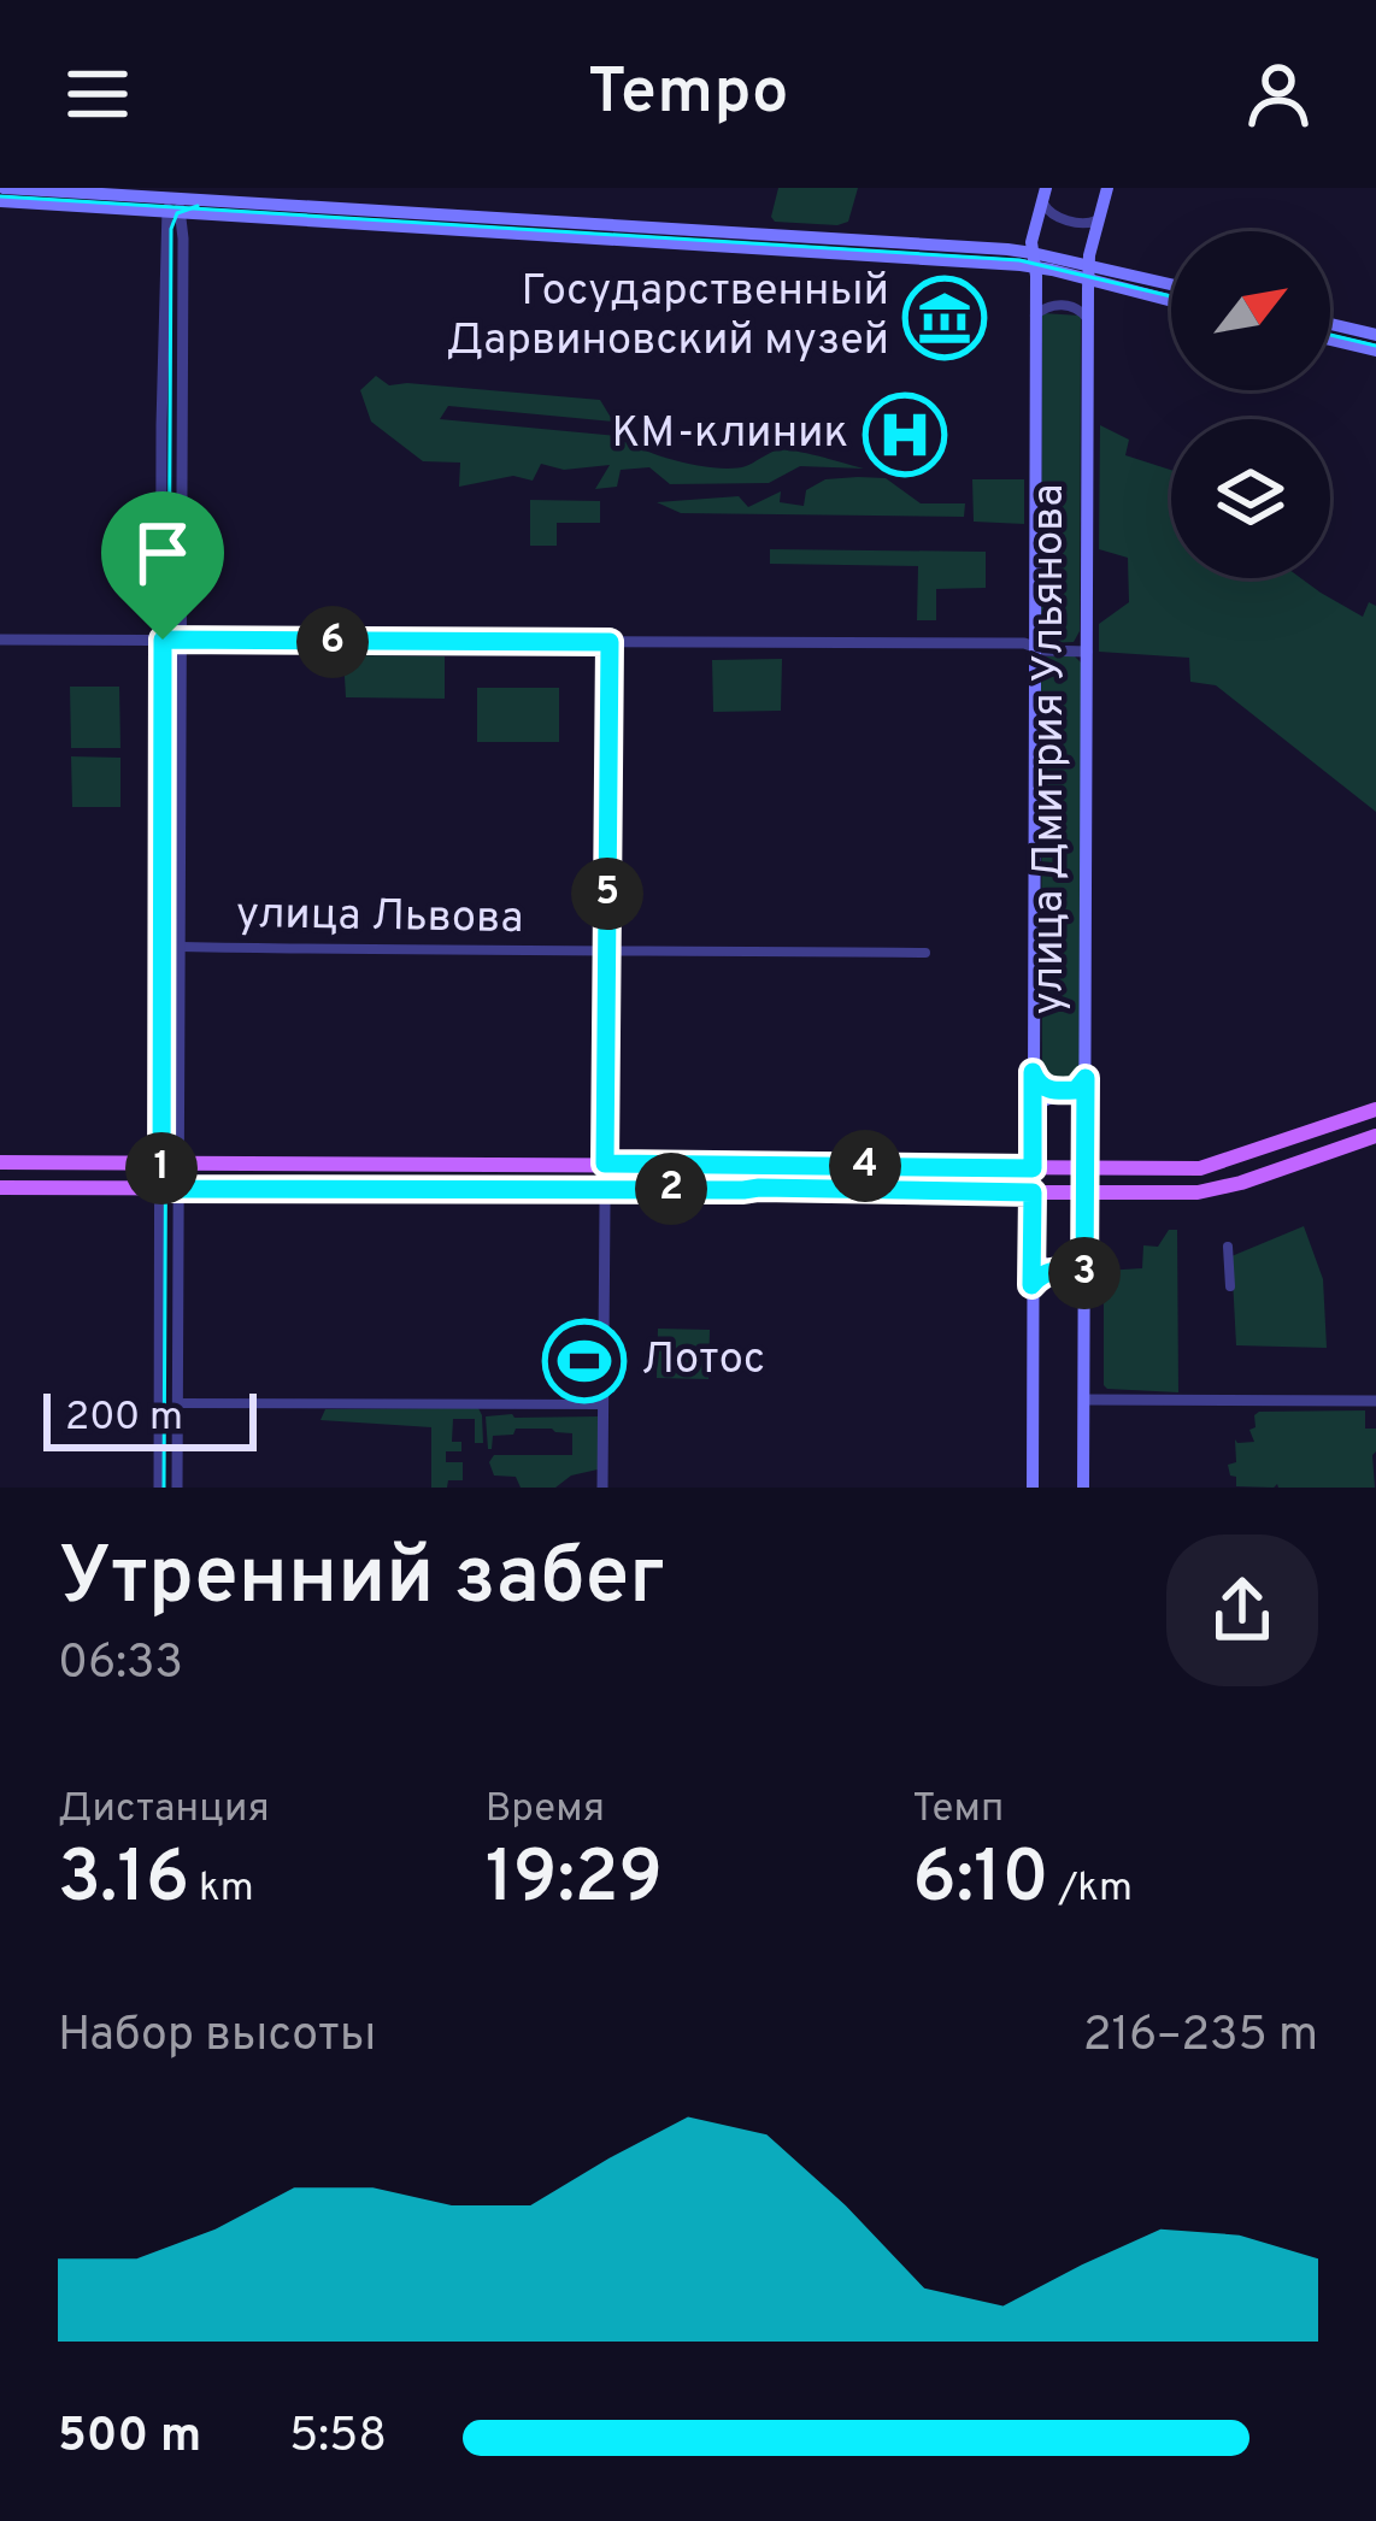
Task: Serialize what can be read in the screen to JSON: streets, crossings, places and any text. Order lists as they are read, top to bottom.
{
  "streets": {
    "main road": ["улица Дмитрия Ульянова"],
    "street": ["улица Львова"]
  },
  "places": {
    "museum": ["Государственный Дарвиновский музей"],
    "hospital": ["КМ-клиник"],
    "sports": ["Лотос"]
  },
  "scale_bar": "200 m",
  "north": "top right",
  "page": {
    "header": "Tempo",
    "pins": [
      "6",
      "5",
      "4",
      "1",
      "2",
      "3"
    ],
    "scale": "200 m",
    "heading": ["Утренний забег", "06:33"],
    "stats": [
      ["Дистанция", "3.16 km"],
      ["Время", "19:29"],
      ["Темп", "6:10 /km"]
    ],
    "chart": ["Набор высоты", "216–235 m"],
    "list": [
      {
        "name": "500 m",
        "note": "5:58"
      }
    ]
  }
}
